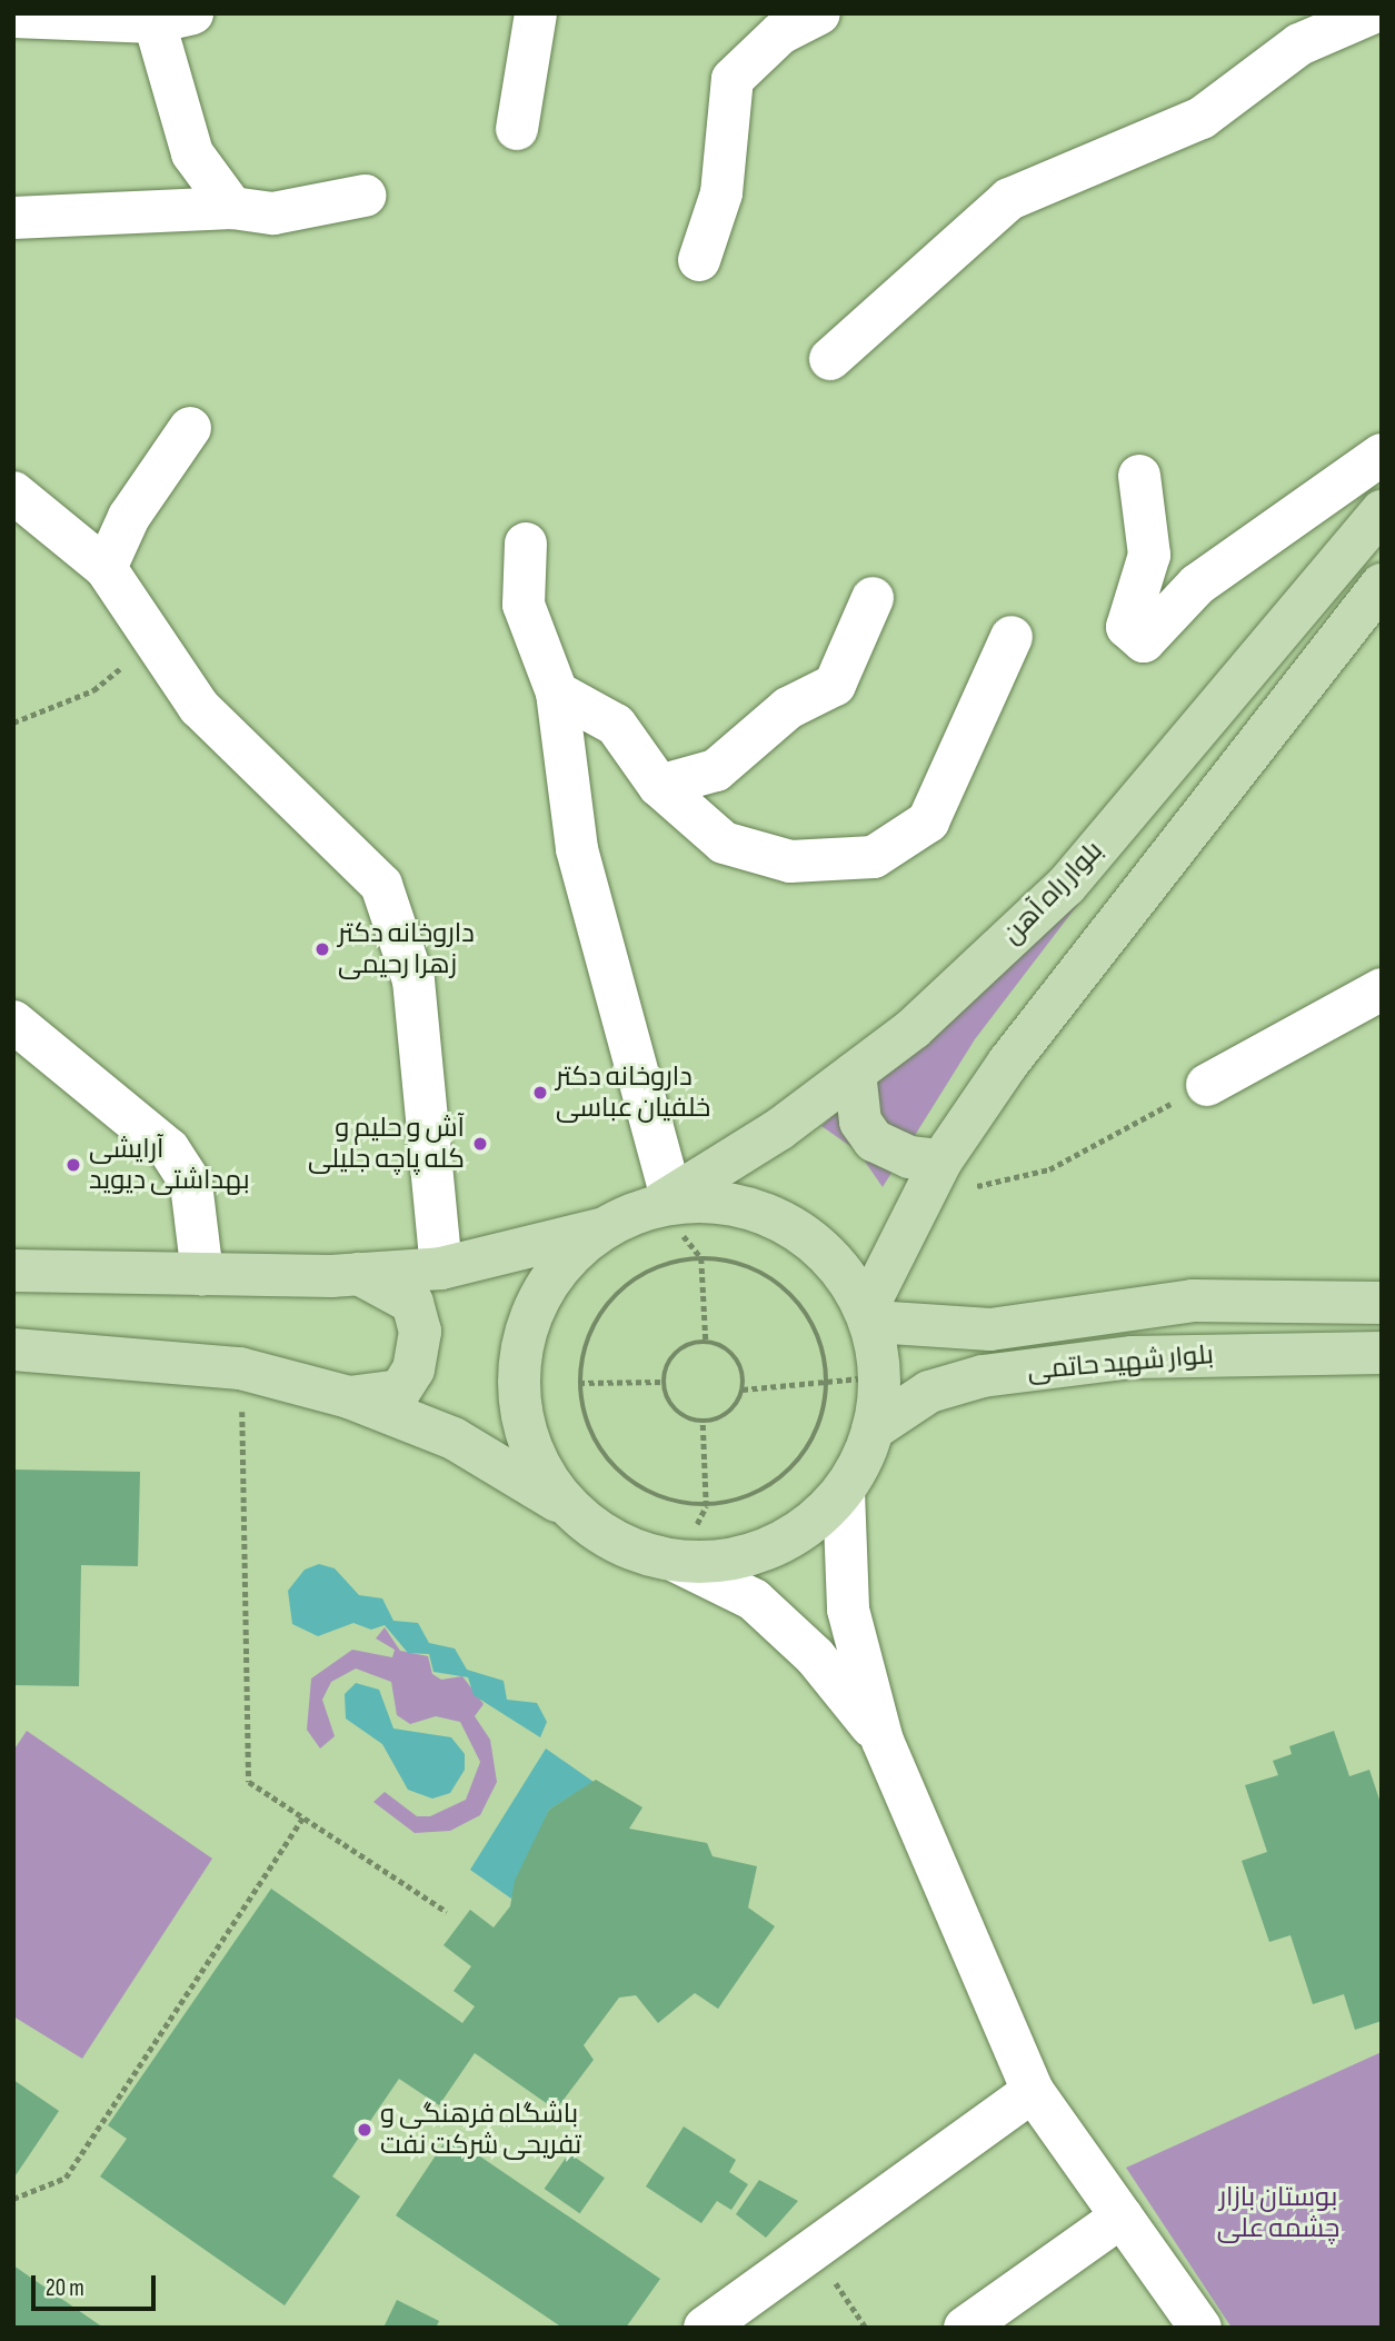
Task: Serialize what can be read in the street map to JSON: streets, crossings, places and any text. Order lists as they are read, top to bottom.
{
  "streets": {
    "main road": ["بلوار راه آهن", "بلوار شهید حاتمی"]
  },
  "parks": ["بوستان بازار چشمه علی"],
  "places": [
    "داروخانه دکتر زهرا رحیمی",
    "داروخانه دکتر خلفیان عباسی",
    "آش و حلیم و کله پاچه جلیلی",
    "آرایشی بهداشتی دیوید",
    "باشگاه فرهنگی و تفریحی شرکت نفت"
  ],
  "scale_bar": "20 m"
}
